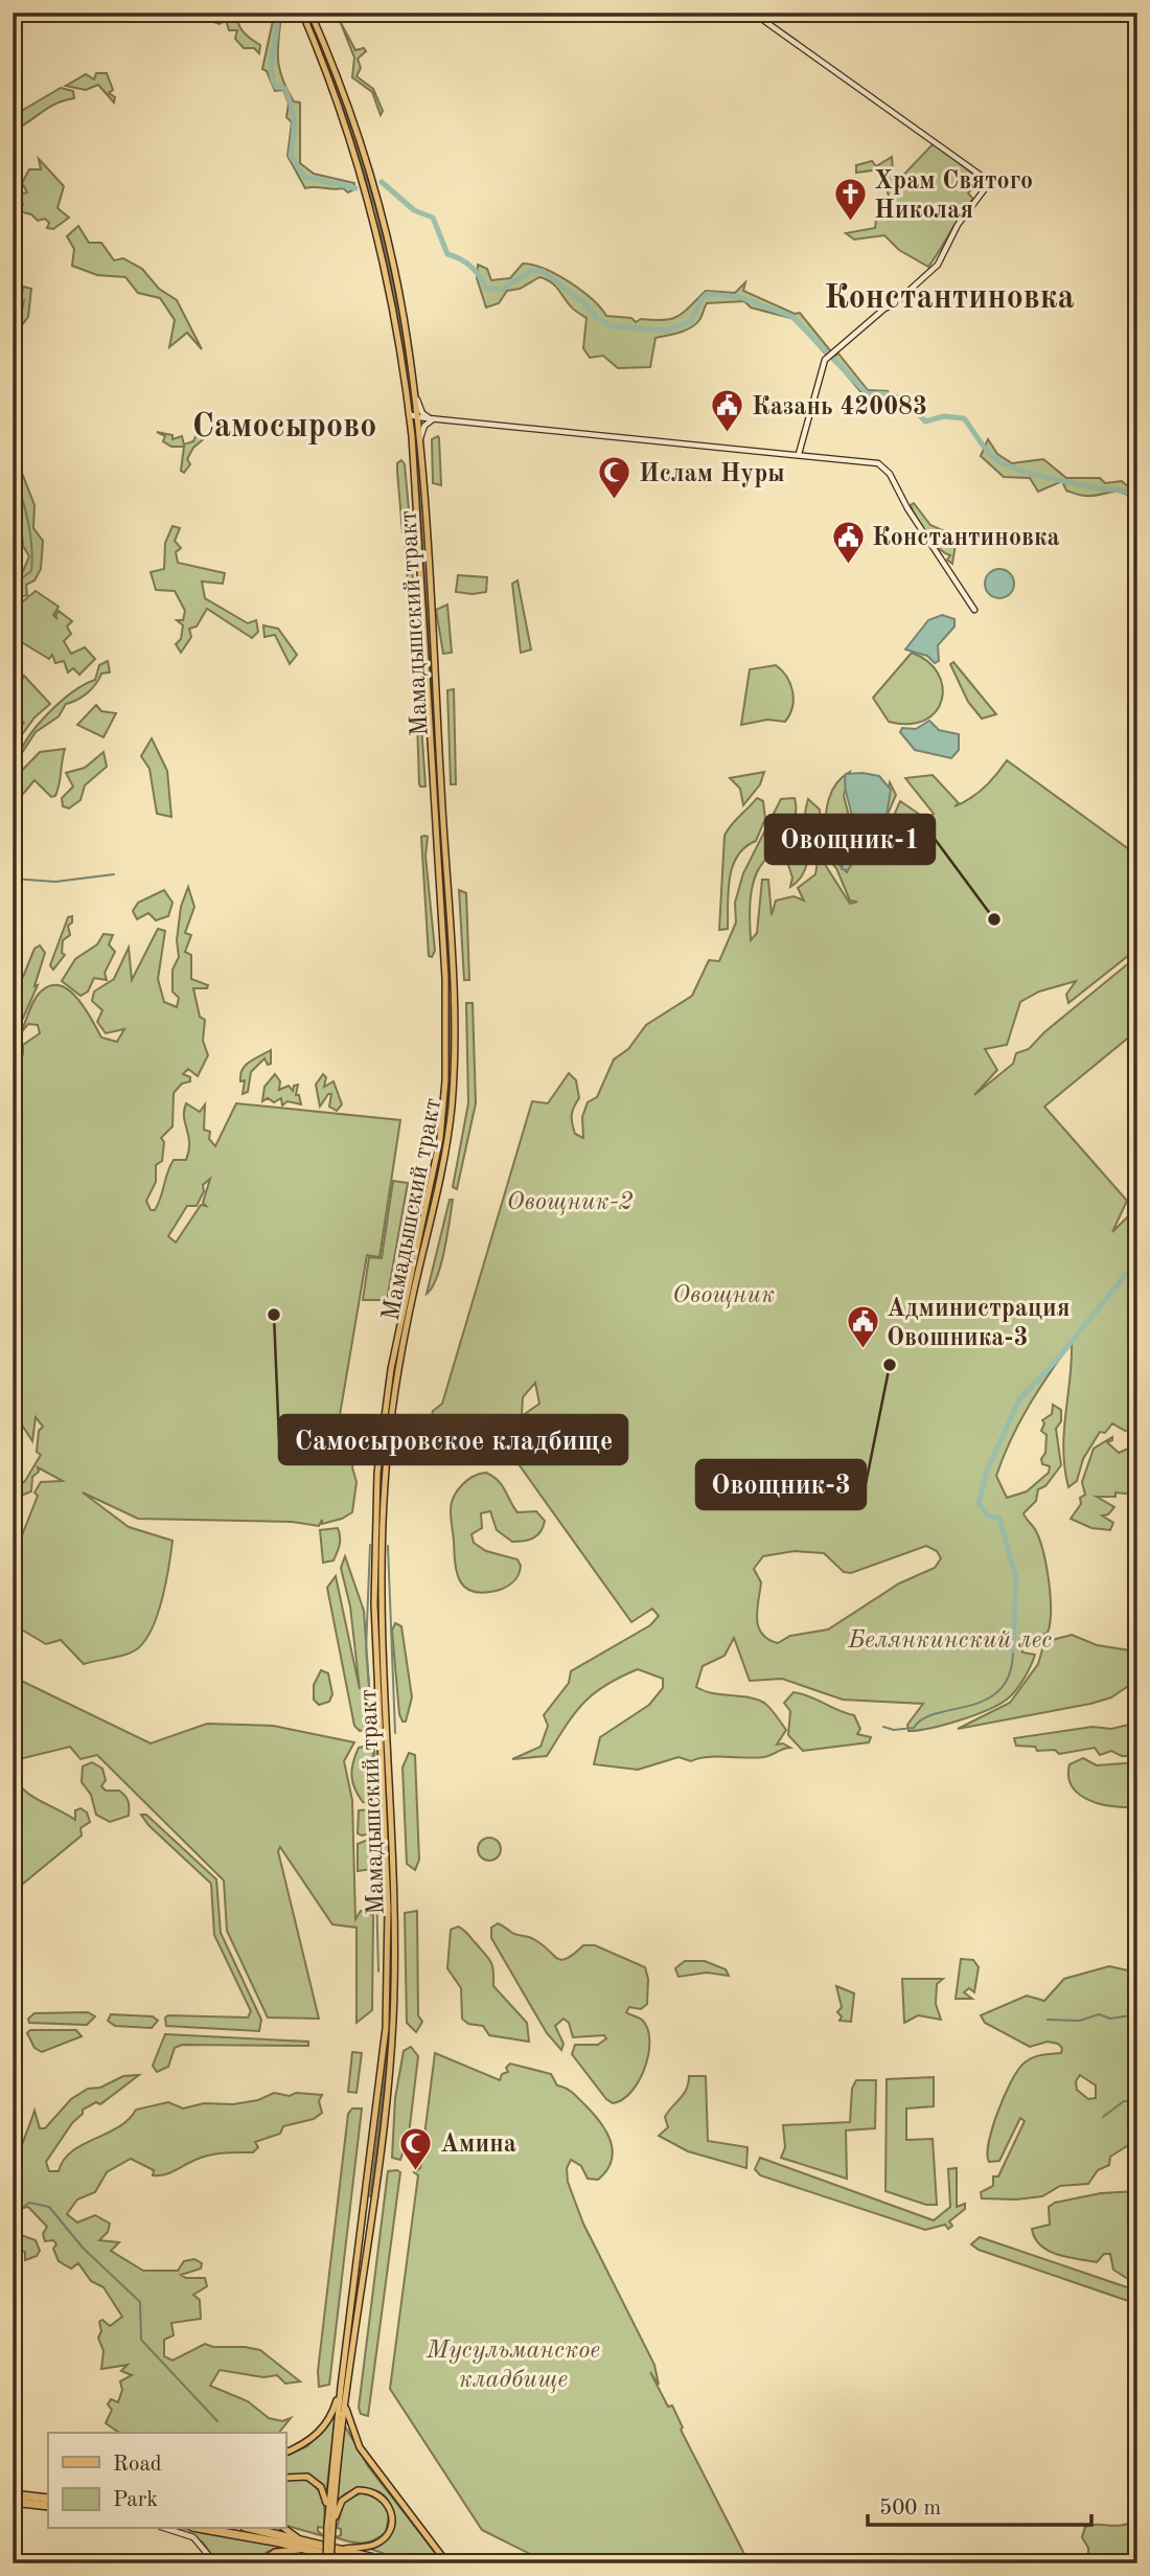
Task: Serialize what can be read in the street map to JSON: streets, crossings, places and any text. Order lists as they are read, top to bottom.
{
  "streets": {
    "main road": ["Мамадышский тракт"]
  },
  "districts": ["Константиновка", "Самосырово"],
  "parks": [
    "Овощник-2",
    "Овощник",
    "Белянкинский лес",
    "Мусульманское кладбище"
  ],
  "places": {
    "church": ["Храм Святого Николая"],
    "public building": ["Казань 420083", "Константиновка", "Администрация Овошника-3"],
    "mosque": ["Ислам Нуры", "Амина"],
    "other": ["Овощник-1", "Самосыровское кладбище", "Овощник-3"]
  },
  "legend": ["Road", "Park"],
  "scale_bar": "500 m"
}
